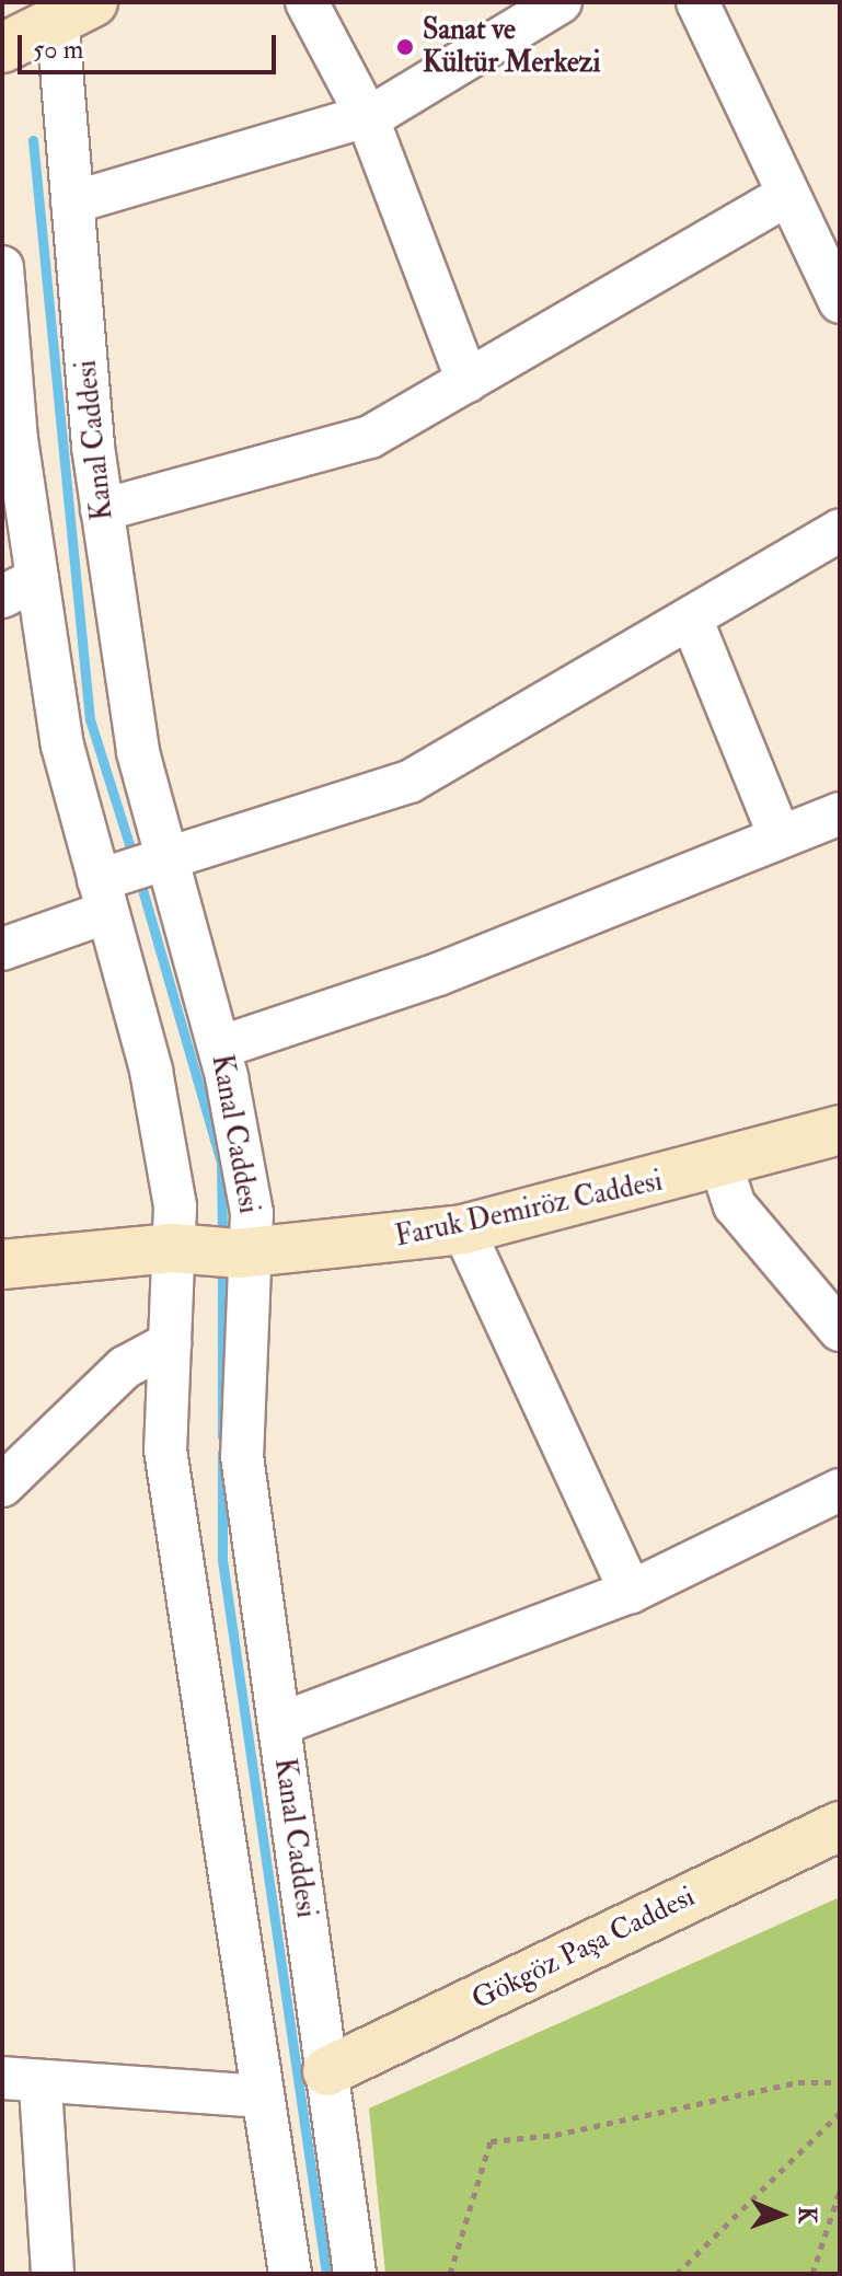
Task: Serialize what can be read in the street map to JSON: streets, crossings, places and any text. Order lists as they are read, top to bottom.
{
  "streets": {
    "street": ["Kanal Caddesi", "Faruk Demiröz Caddesi", "Gökgöz Paşa Caddesi"]
  },
  "crossings": [
    ["Kanal Caddesi", "Faruk Demiröz Caddesi"],
    ["Kanal Caddesi", "Gökgöz Paşa Caddesi"]
  ],
  "places": ["Sanat ve Kültür Merkezi"],
  "scale_bar": "50 m",
  "north": "right"
}
